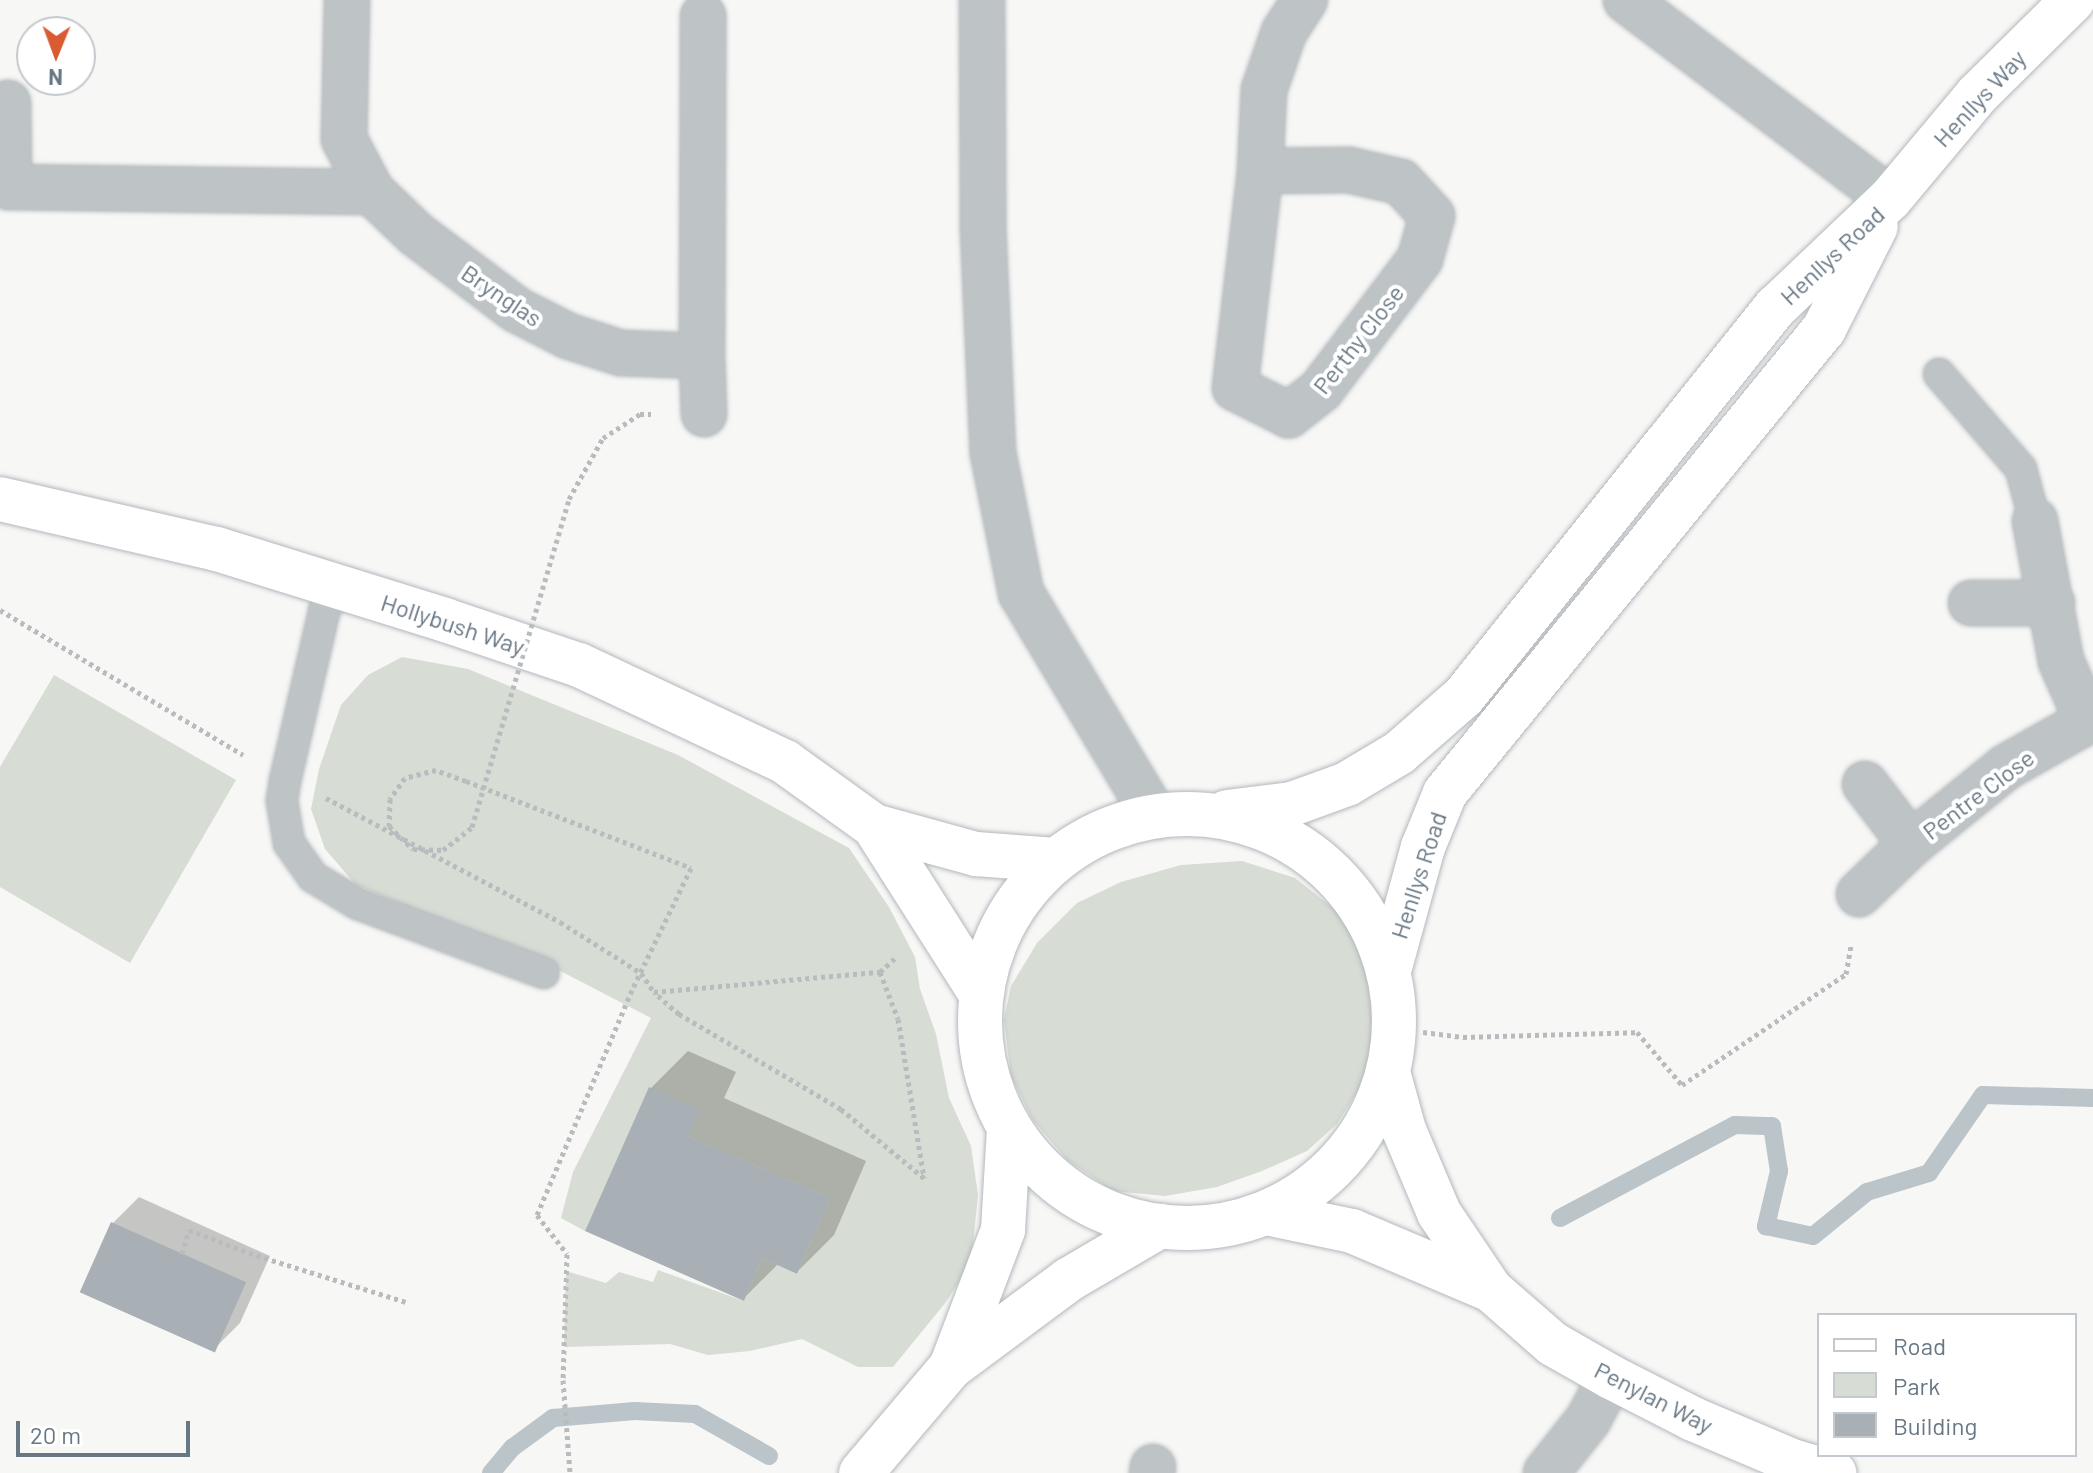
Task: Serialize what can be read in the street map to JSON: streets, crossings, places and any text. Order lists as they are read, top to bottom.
{
  "streets": {
    "street": [
      "Henllys Way",
      "Henllys Road",
      "Brynglas",
      "Perthy Close",
      "Hollybush Way",
      "Pentre Close",
      "Penylan Way"
    ]
  },
  "crossings": [
    ["Henllys Way", "Henllys Road"]
  ],
  "legend": ["Road", "Park", "Building"],
  "scale_bar": "20 m",
  "north": "bottom"
}
